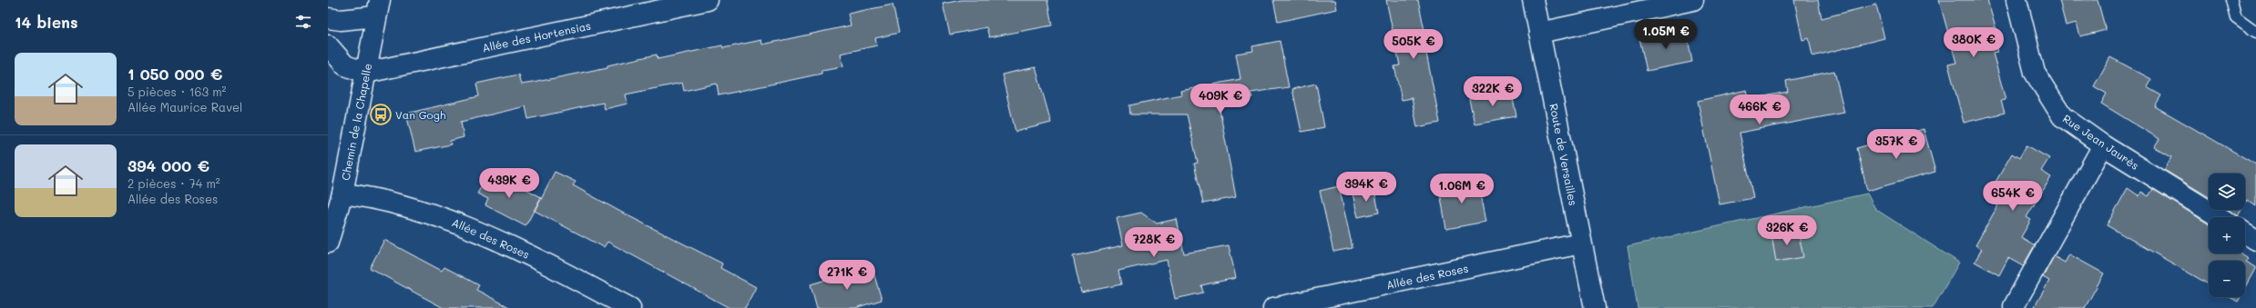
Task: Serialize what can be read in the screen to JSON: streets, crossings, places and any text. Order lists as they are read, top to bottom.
{
  "streets": {
    "street": [
      "Allée des Hortensias",
      "Chemin de la Chapelle",
      "Rue Jean Jaurès",
      "Route de Versailles",
      "Allée des Roses"
    ]
  },
  "crossings": [
    ["Allée des Hortensias", "Chemin de la Chapelle"],
    ["Chemin de la Chapelle", "Allée des Roses"],
    ["Route de Versailles", "Allée des Roses"]
  ],
  "places": {
    "bus stop": ["Van Gogh"]
  },
  "page": {
    "heading": "14 biens",
    "price": [
      "1.05M €",
      "380K €",
      "505K €",
      "322K €",
      "409K €",
      "466K €",
      "357K €",
      "439K €",
      "394K €",
      "1.06M €",
      "654K €",
      "326K €",
      "728K €",
      "271K €"
    ],
    "list": [
      {
        "name": "1 050 000 €",
        "note": "5 pièces · 163 m² · Allée Maurice Ravel"
      },
      {
        "name": "394 000 €",
        "note": "2 pièces · 74 m² · Allée des Roses"
      }
    ],
    "map_buttons": ["+", "−"]
  }
}
